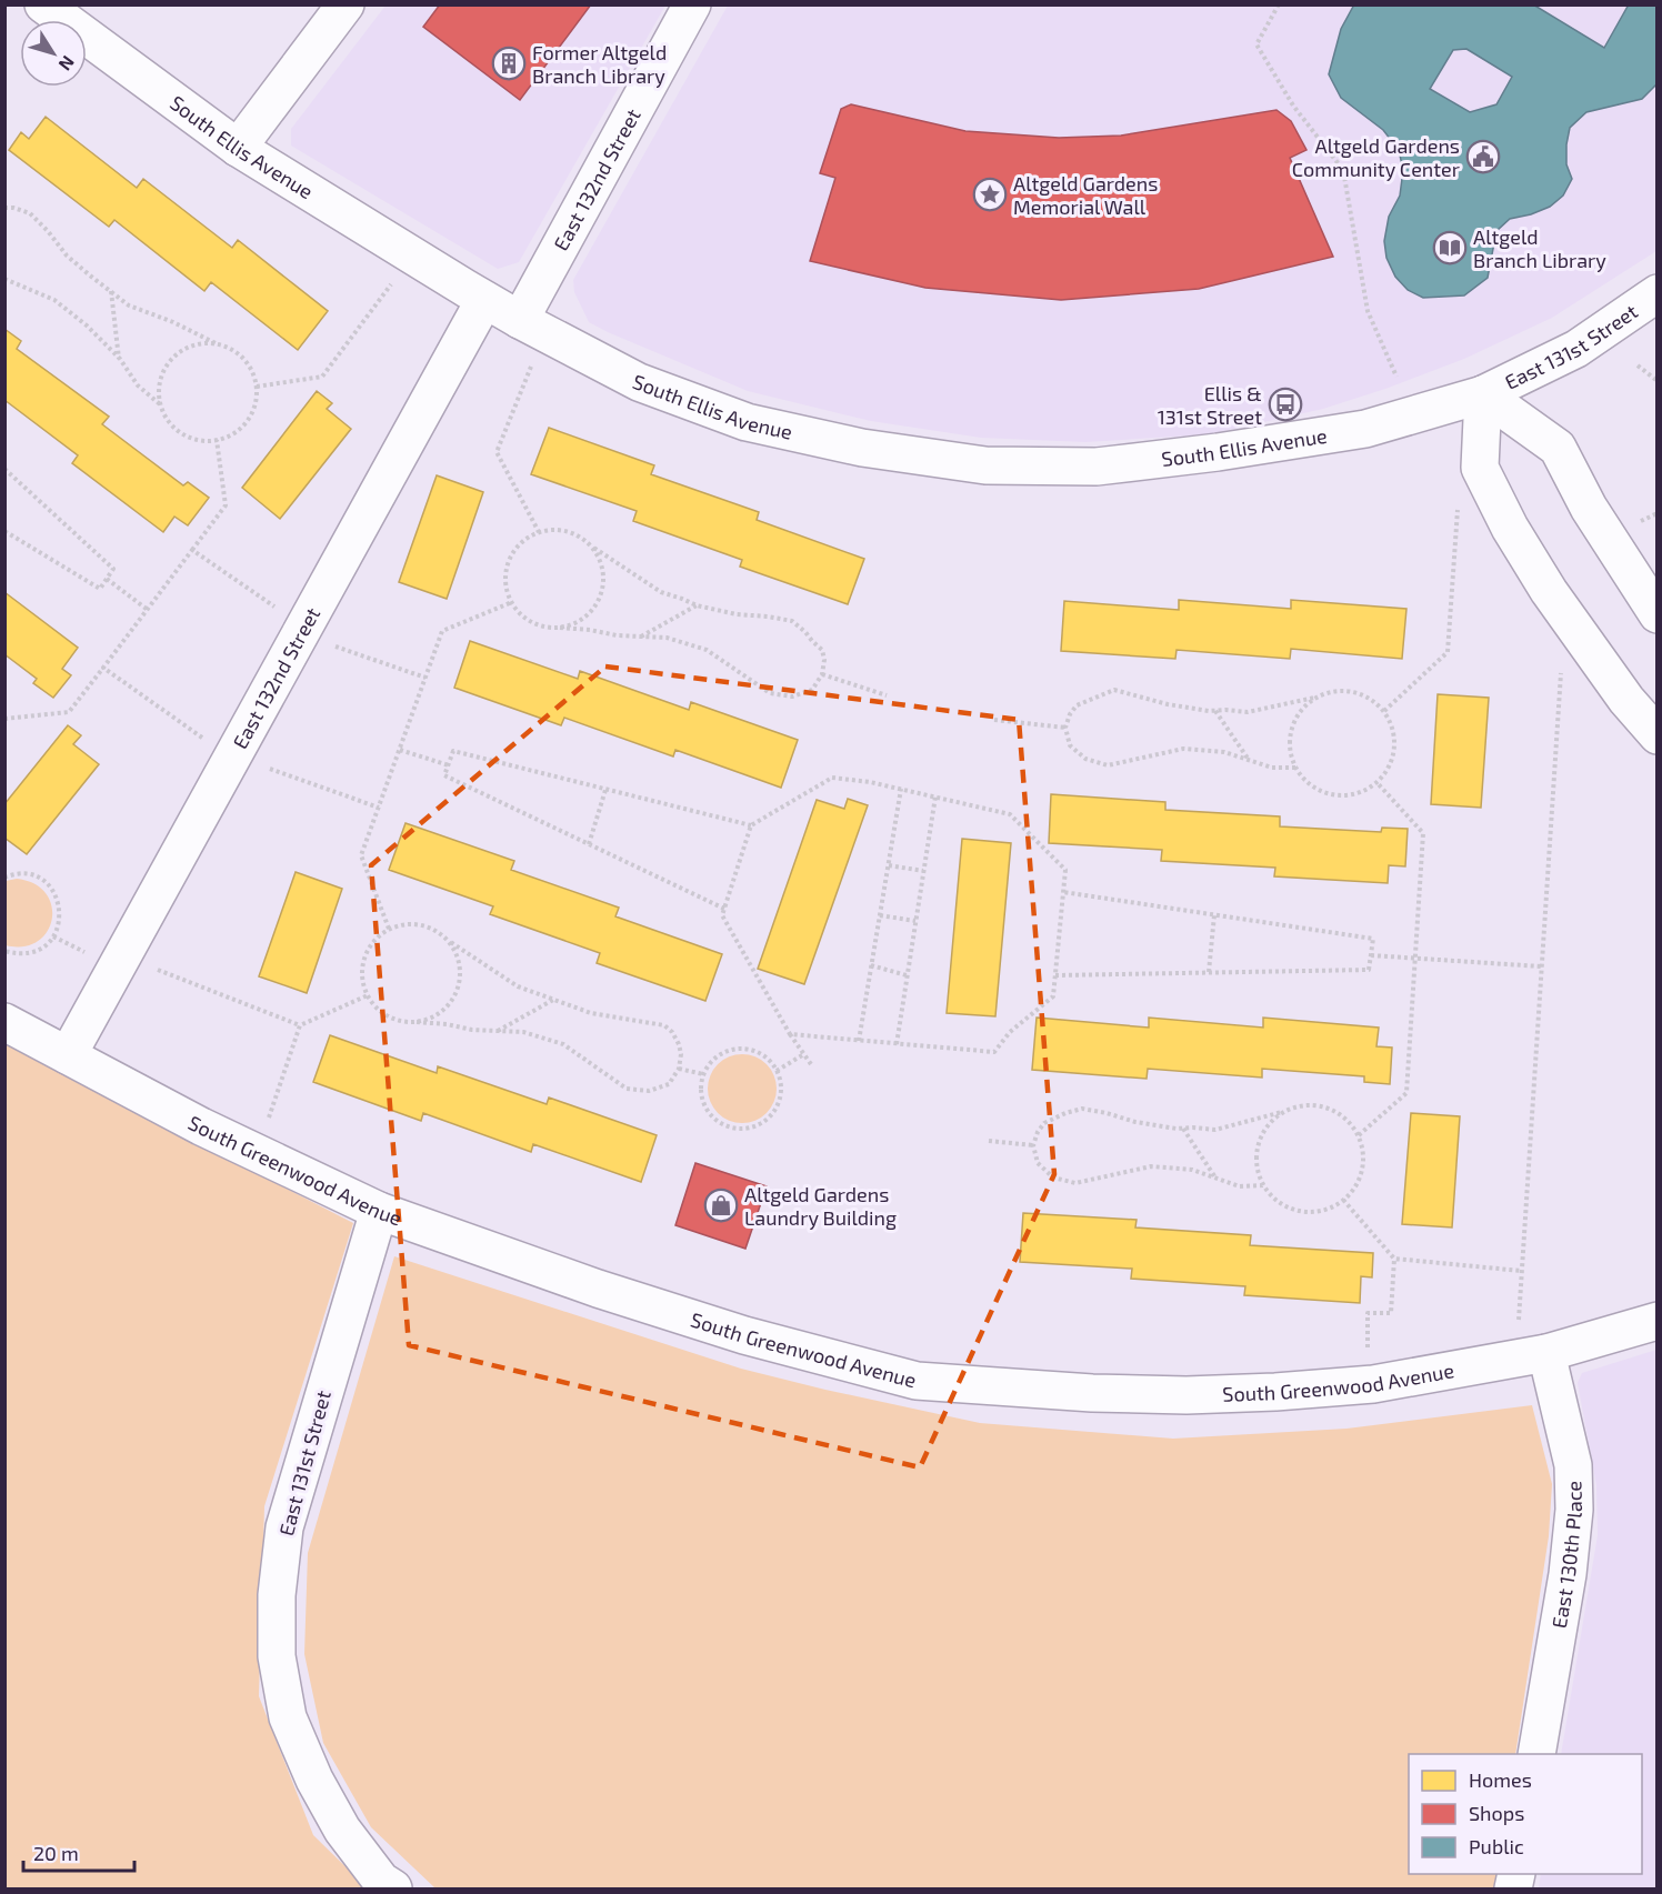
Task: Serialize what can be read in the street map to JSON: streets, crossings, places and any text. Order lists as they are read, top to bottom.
{
  "streets": {
    "street": [
      "South Ellis Avenue",
      "East 132nd Street",
      "East 131st Street",
      "South Greenwood Avenue",
      "East 130th Place"
    ]
  },
  "crossings": [
    ["South Ellis Avenue", "East 132nd Street"],
    ["South Ellis Avenue", "East 131st Street"],
    ["East 132nd Street", "South Greenwood Avenue"],
    ["East 131st Street", "South Greenwood Avenue"],
    ["South Greenwood Avenue", "East 130th Place"]
  ],
  "places": {
    "building": ["Former Altgeld Branch Library"],
    "public building": ["Altgeld Gardens Community Center"],
    "place": ["Altgeld Gardens Memorial Wall"],
    "library": ["Altgeld Branch Library"],
    "bus stop": ["Ellis & 131st Street"],
    "shop": ["Altgeld Gardens Laundry Building"]
  },
  "legend": ["Homes", "Shops", "Public"],
  "scale_bar": "20 m",
  "north": "bottom right"
}
